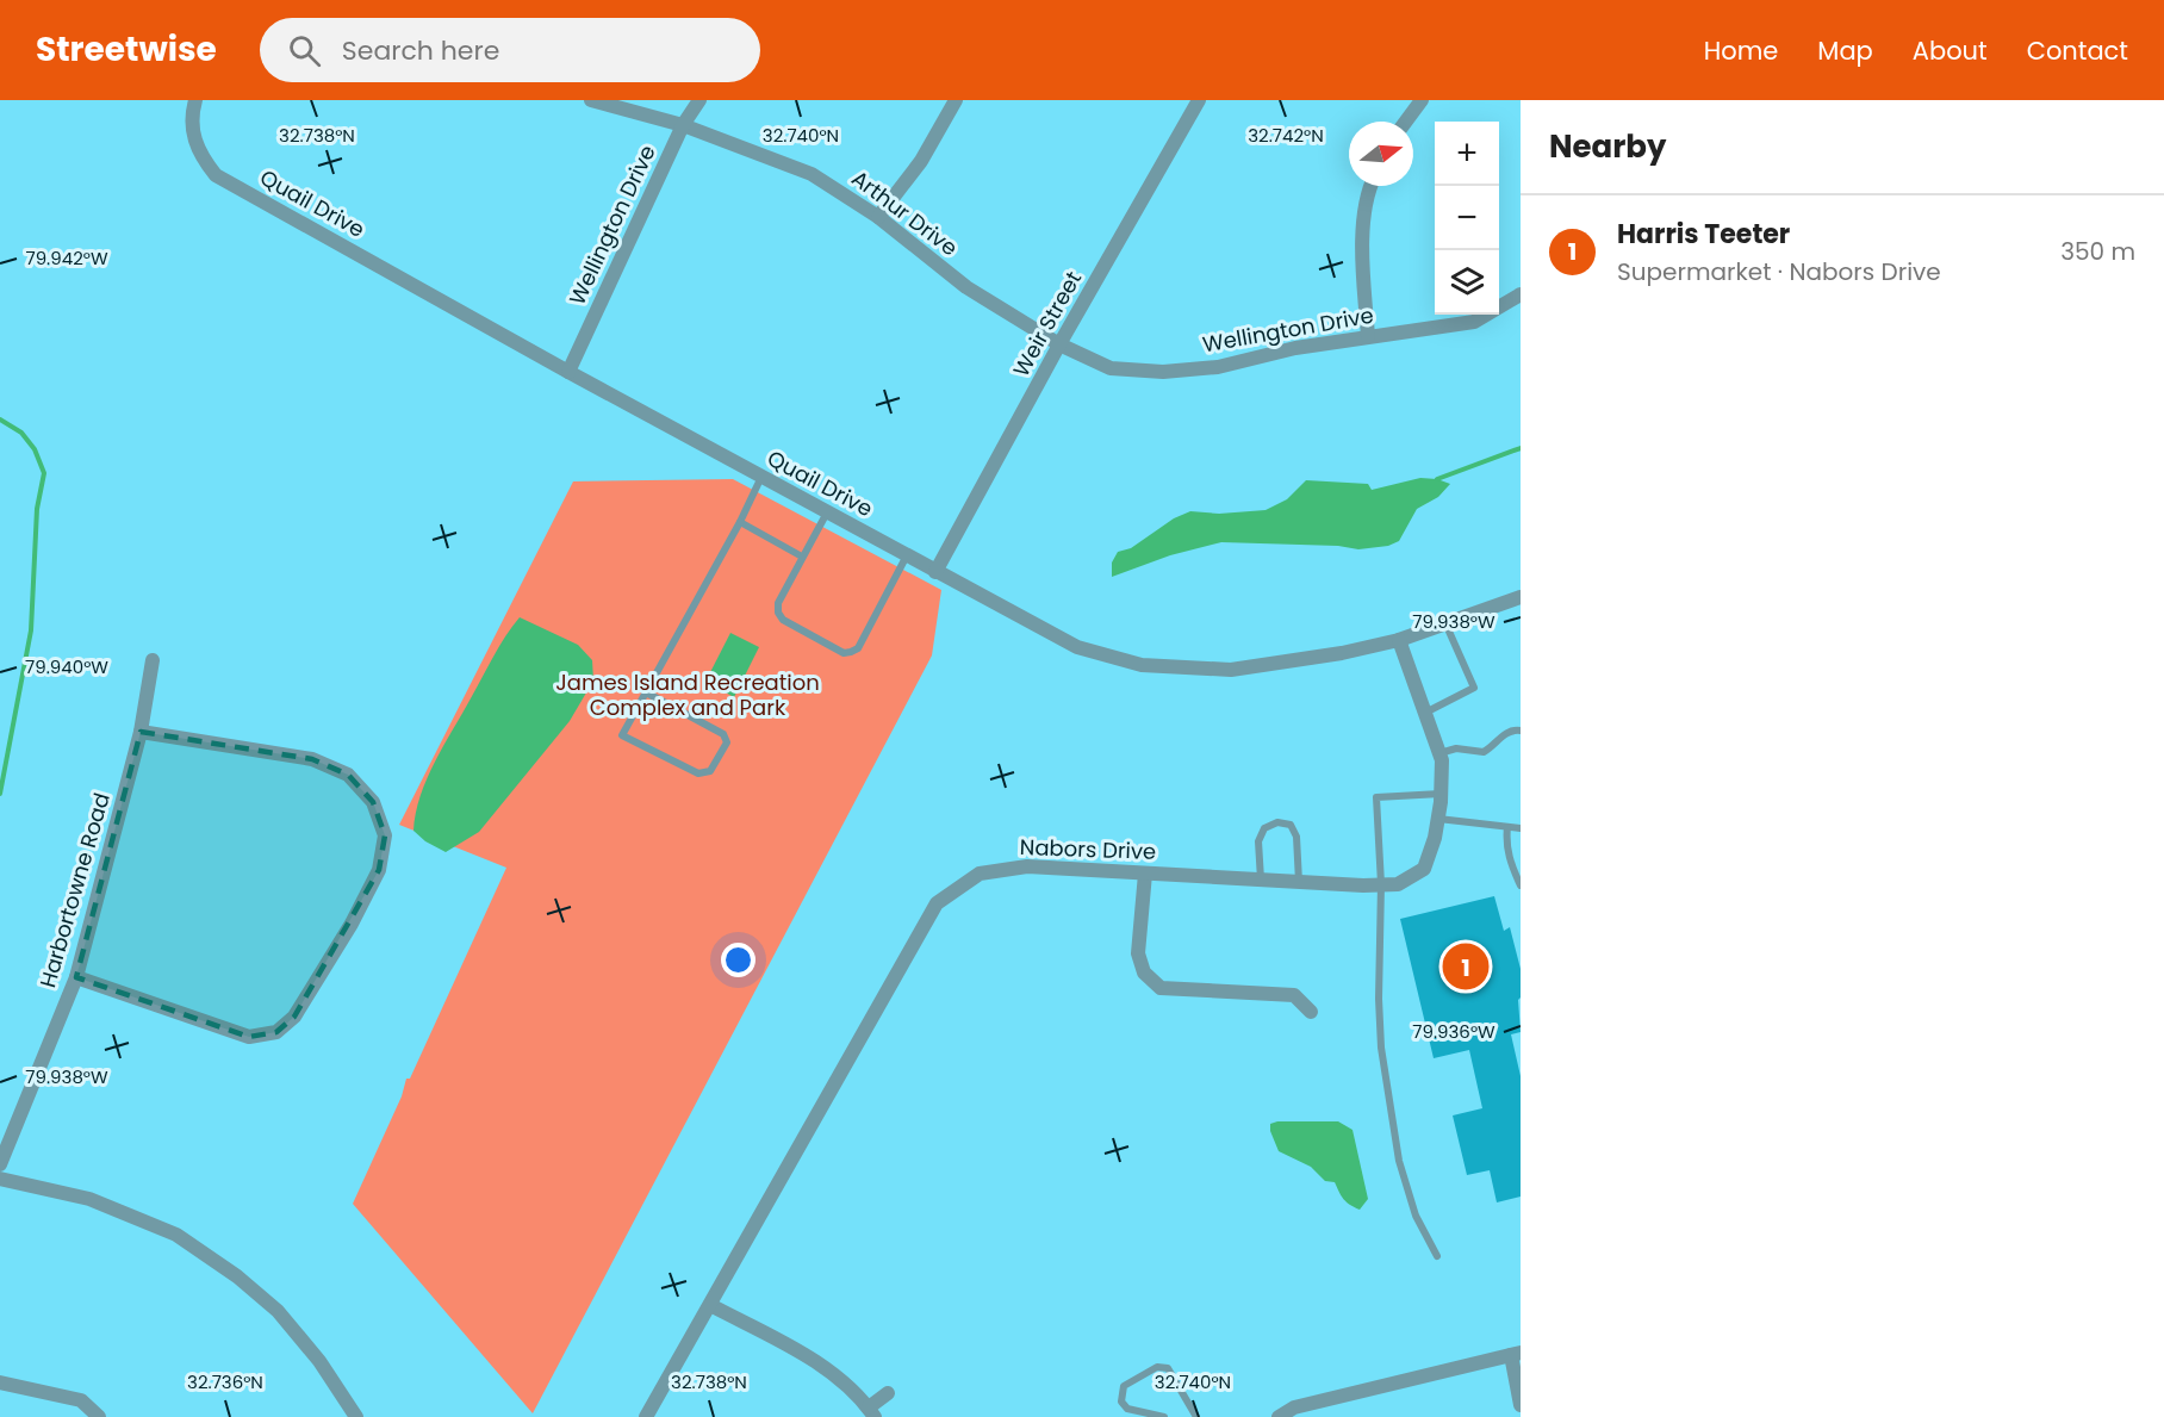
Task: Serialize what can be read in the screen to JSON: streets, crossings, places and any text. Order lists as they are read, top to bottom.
{
  "streets": {
    "street": [
      "Quail Drive",
      "Arthur Drive",
      "Wellington Drive",
      "Weir Street",
      "Nabors Drive",
      "Harbortowne Road"
    ]
  },
  "crossings": [
    ["Quail Drive", "Wellington Drive"],
    ["Quail Drive", "Weir Street"],
    ["Quail Drive", "Nabors Drive"],
    ["Arthur Drive", "Wellington Drive"],
    ["Arthur Drive", "Weir Street"],
    ["Wellington Drive", "Weir Street"]
  ],
  "parks": ["James Island Recreation Complex and Park"],
  "north": "right",
  "page": {
    "header": "Streetwise",
    "search": "Search here",
    "nav": [
      "Home",
      "Map",
      "About",
      "Contact"
    ],
    "heading": "Nearby",
    "map_buttons": ["+", "−"],
    "list": [
      {
        "mark": "1",
        "name": "Harris Teeter",
        "note": "Supermarket · Nabors Drive",
        "value": "350 m"
      }
    ],
    "pins": "1"
  },
  "coordinates": [
    "32.738°N",
    "32.740°N",
    "32.742°N",
    "79.942°W",
    "79.938°W",
    "79.940°W",
    "79.936°W",
    "32.736°N"
  ]
}
